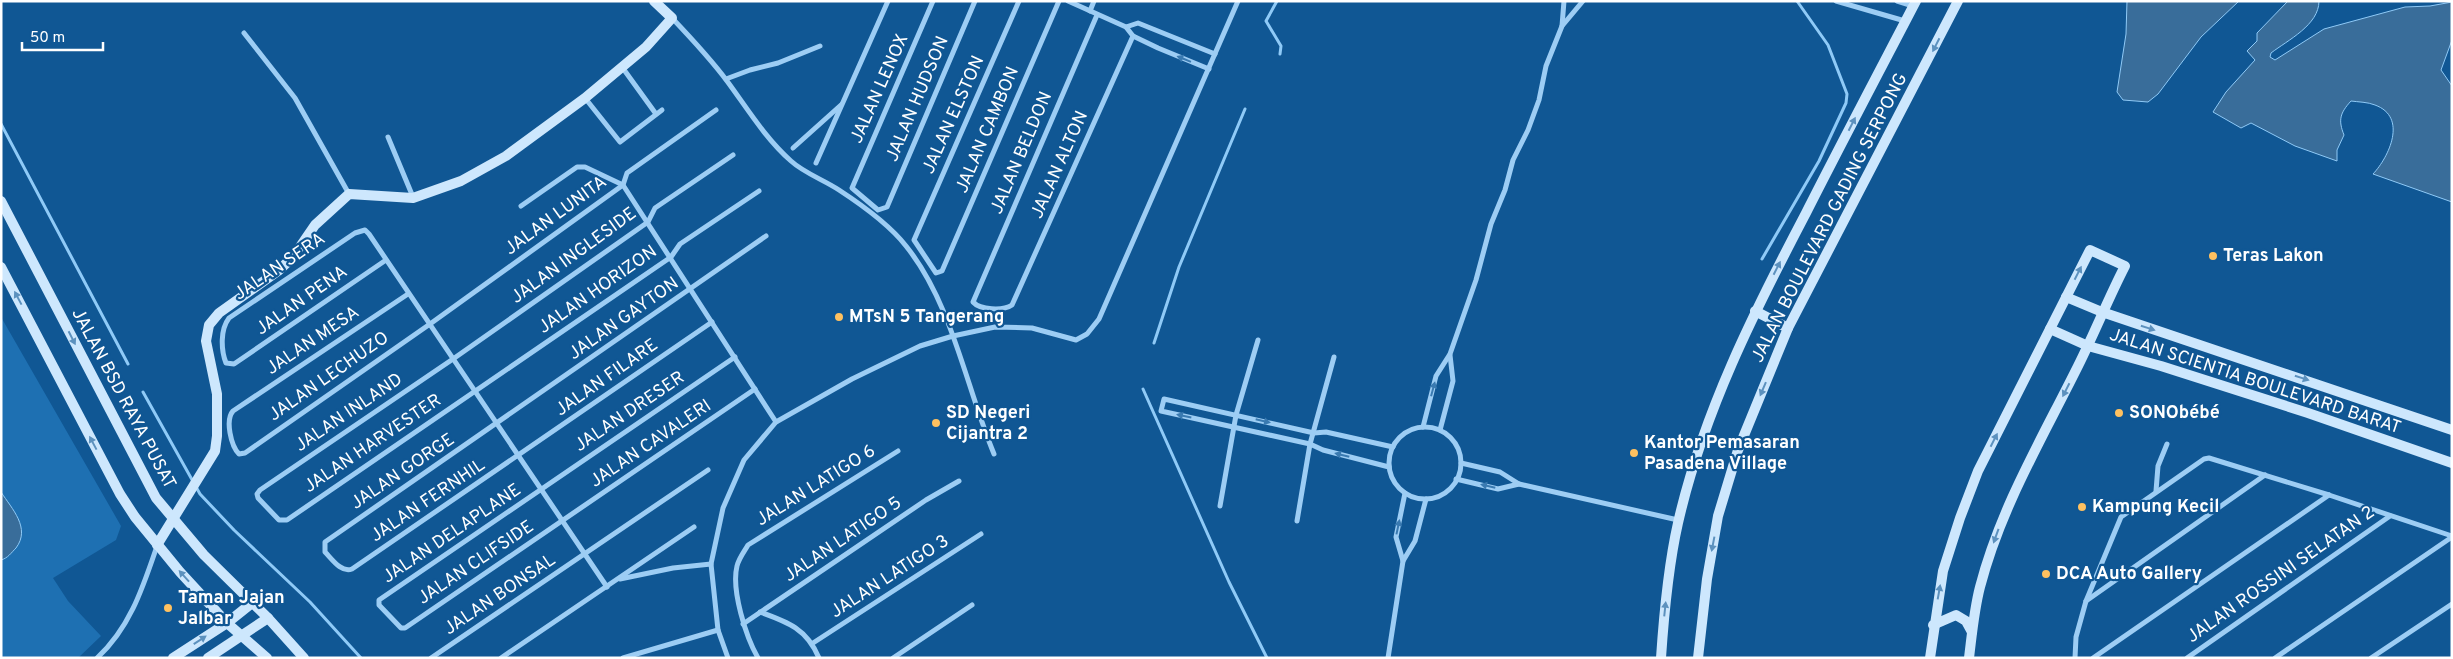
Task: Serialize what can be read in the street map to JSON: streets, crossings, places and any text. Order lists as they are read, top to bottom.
{
  "streets": {
    "main road": ["JALAN BOULEVARD GADING SERPONG", "JALAN SCIENTIA BOULEVARD BARAT", "JALAN BSD RAYA PUSAT"],
    "street": [
      "JALAN LENOX",
      "JALAN HUDSON",
      "JALAN ELSTON",
      "JALAN CAMBON",
      "JALAN BELDON",
      "JALAN ALTON",
      "JALAN LUNITA",
      "JALAN INGLESIDE",
      "JALAN SERA",
      "JALAN HORIZON",
      "JALAN PENA",
      "JALAN GAYTON",
      "JALAN MESA",
      "JALAN LECHUZO",
      "JALAN FILARE",
      "JALAN DRESER",
      "JALAN INLAND",
      "JALAN HARVESTER",
      "JALAN CAVALERI",
      "JALAN GORGE",
      "JALAN LATIGO 6",
      "JALAN FERNHIL",
      "JALAN DELAPLANE",
      "JALAN LATIGO 5",
      "JALAN CLIFSIDE",
      "JALAN ROSSINI SELATAN 2",
      "JALAN LATIGO 3",
      "JALAN BONSAL"
    ]
  },
  "crossings": [
    ["JALAN LENOX", "JALAN HUDSON"],
    ["JALAN ELSTON", "JALAN CAMBON"],
    ["JALAN BELDON", "JALAN ALTON"],
    ["JALAN LUNITA", "JALAN LECHUZO"],
    ["JALAN INGLESIDE", "JALAN INLAND"],
    ["JALAN SERA", "JALAN PENA"],
    ["JALAN HORIZON", "JALAN HARVESTER"],
    ["JALAN GAYTON", "JALAN GORGE"],
    ["JALAN MESA", "JALAN LECHUZO"],
    ["JALAN FILARE", "JALAN FERNHIL"],
    ["JALAN DRESER", "JALAN DELAPLANE"],
    ["JALAN INLAND", "JALAN HARVESTER"],
    ["JALAN CAVALERI", "JALAN CLIFSIDE"],
    ["JALAN GORGE", "JALAN FERNHIL"],
    ["JALAN LATIGO 6", "JALAN LATIGO 5"],
    ["JALAN DELAPLANE", "JALAN CLIFSIDE"]
  ],
  "places": [
    "Teras Lakon",
    "MTsN 5 Tangerang",
    "SONObébé",
    "SD Negeri Cijantra 2",
    "Kantor Pemasaran Pasadena Village",
    "Kampung Kecil",
    "DCA Auto Gallery",
    "Taman Jajan Jalbar"
  ],
  "scale_bar": "50 m"
}
